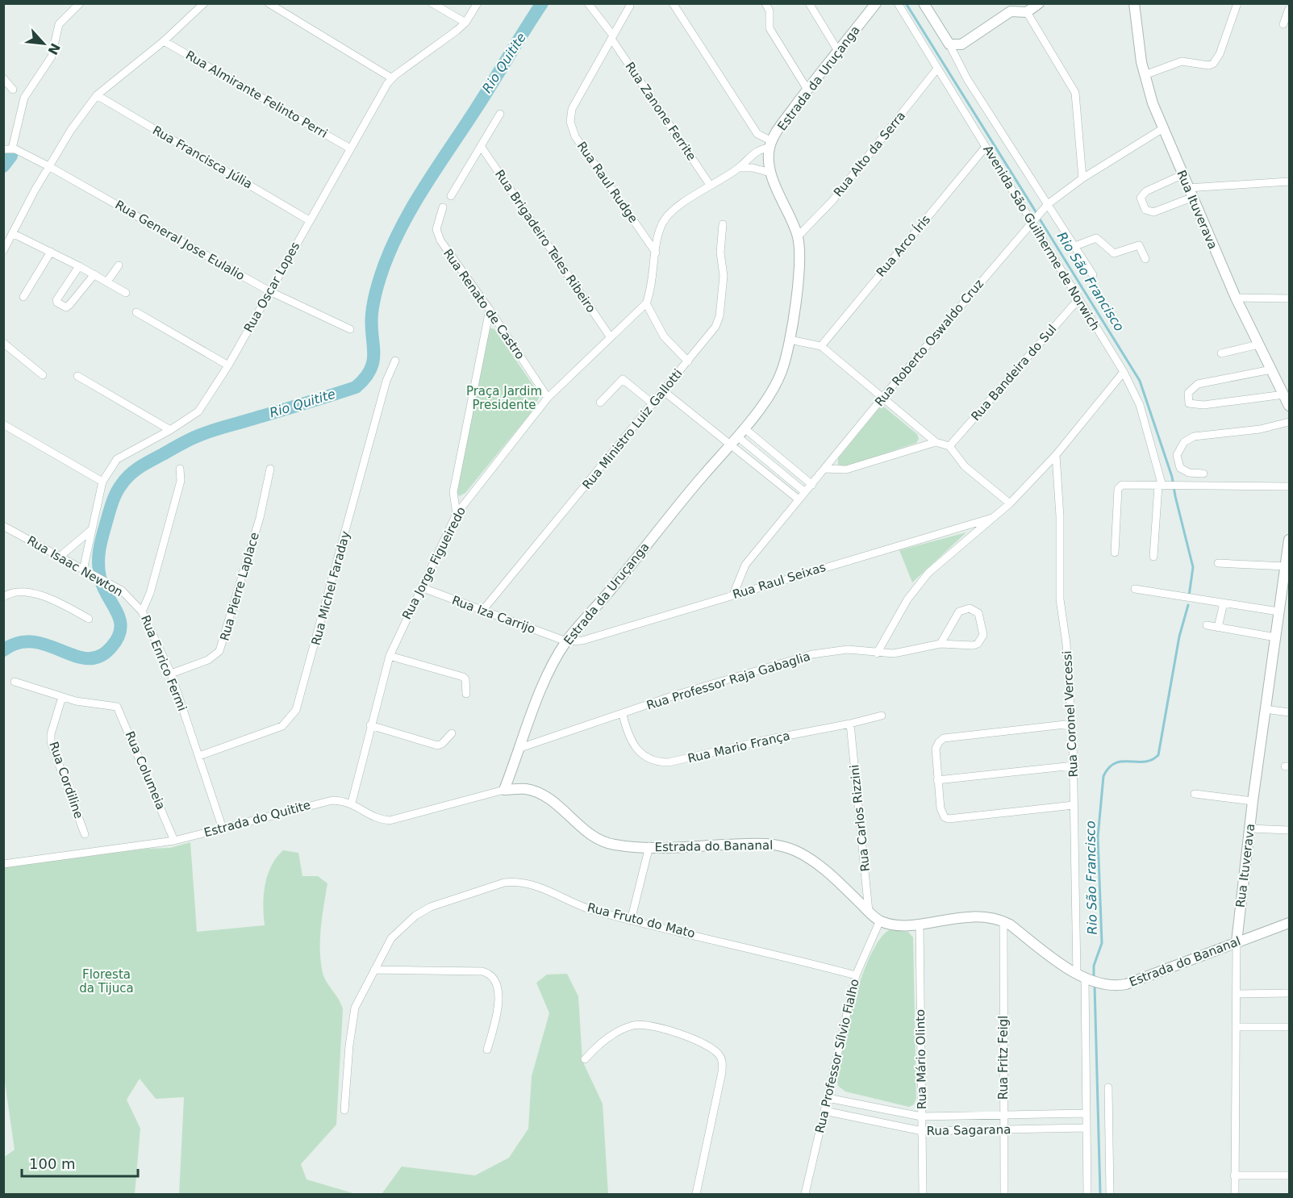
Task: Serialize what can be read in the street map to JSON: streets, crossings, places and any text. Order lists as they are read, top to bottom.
{
  "streets": {
    "street": [
      "Estrada da Uruçanga",
      "Rua Almirante Felinto Perri",
      "Rua Zanone Ferrite",
      "Rua Alto da Serra",
      "Rua Francisca Júlia",
      "Rua Raul Rudge",
      "Rua Ituverava",
      "Avenida São Guilherme de Norwich",
      "Rua General Jose Eulalio",
      "Rua Brigadeiro Teles Ribeiro",
      "Rua Arco Íris",
      "Rua Oscar Lopes",
      "Rua Renato de Castro",
      "Rua Roberto Oswaldo Cruz",
      "Rua Bandeira do Sul",
      "Rua Ministro Luiz Gallotti",
      "Rua Jorge Figueiredo",
      "Rua Isaac Newton",
      "Rua Raul Seixas",
      "Rua Pierre Laplace",
      "Rua Michel Faraday",
      "Rua Iza Carrijo",
      "Rua Enrico Fermi",
      "Rua Professor Raja Gabaglia",
      "Rua Coronel Vercessi",
      "Rua Mario França",
      "Rua Columeia",
      "Rua Cordiline",
      "Rua Carlos Rizzini",
      "Estrada do Quitite",
      "Estrada do Bananal",
      "Rua Fruto do Mato",
      "Rua Professor Sílvio Fialho",
      "Rua Fritz Feigl",
      "Rua Mário Olinto",
      "Rua Sagarana"
    ]
  },
  "crossings": [
    ["Estrada da Uruçanga", "Rua Alto da Serra"],
    ["Estrada da Uruçanga", "Rua Raul Seixas"],
    ["Estrada da Uruçanga", "Rua Iza Carrijo"],
    ["Estrada da Uruçanga", "Rua Professor Raja Gabaglia"],
    ["Estrada da Uruçanga", "Estrada do Quitite"],
    ["Estrada da Uruçanga", "Estrada do Bananal"],
    ["Rua Almirante Felinto Perri", "Rua Oscar Lopes"],
    ["Rua Zanone Ferrite", "Rua Raul Rudge"],
    ["Rua Alto da Serra", "Avenida São Guilherme de Norwich"],
    ["Rua Francisca Júlia", "Rua Oscar Lopes"],
    ["Rua Ituverava", "Rua Roberto Oswaldo Cruz"],
    ["Rua Ituverava", "Estrada do Bananal"],
    ["Avenida São Guilherme de Norwich", "Rua Arco Íris"],
    ["Avenida São Guilherme de Norwich", "Rua Roberto Oswaldo Cruz"],
    ["Avenida São Guilherme de Norwich", "Rua Bandeira do Sul"],
    ["Rua General Jose Eulalio", "Rua Oscar Lopes"],
    ["Rua Brigadeiro Teles Ribeiro", "Rua Jorge Figueiredo"],
    ["Rua Oscar Lopes", "Rua Isaac Newton"],
    ["Rua Renato de Castro", "Rua Jorge Figueiredo"],
    ["Rua Roberto Oswaldo Cruz", "Rua Raul Seixas"],
    ["Rua Ministro Luiz Gallotti", "Rua Iza Carrijo"],
    ["Rua Jorge Figueiredo", "Rua Iza Carrijo"],
    ["Rua Jorge Figueiredo", "Estrada do Quitite"],
    ["Rua Isaac Newton", "Rua Enrico Fermi"],
    ["Rua Raul Seixas", "Rua Iza Carrijo"],
    ["Rua Pierre Laplace", "Rua Enrico Fermi"],
    ["Rua Michel Faraday", "Rua Enrico Fermi"],
    ["Rua Enrico Fermi", "Estrada do Quitite"],
    ["Rua Professor Raja Gabaglia", "Rua Mario França"],
    ["Rua Coronel Vercessi", "Estrada do Bananal"],
    ["Rua Coronel Vercessi", "Rua Sagarana"],
    ["Rua Mario França", "Rua Carlos Rizzini"],
    ["Rua Columeia", "Rua Cordiline"],
    ["Rua Columeia", "Estrada do Quitite"],
    ["Rua Carlos Rizzini", "Estrada do Bananal"],
    ["Estrada do Quitite", "Estrada do Bananal"],
    ["Estrada do Bananal", "Rua Professor Sílvio Fialho"],
    ["Estrada do Bananal", "Rua Fritz Feigl"],
    ["Estrada do Bananal", "Rua Mário Olinto"],
    ["Rua Fruto do Mato", "Rua Professor Sílvio Fialho"],
    ["Rua Professor Sílvio Fialho", "Rua Sagarana"],
    ["Rua Fritz Feigl", "Rua Sagarana"],
    ["Rua Mário Olinto", "Rua Sagarana"]
  ],
  "water": ["Rio Quitite", "Rio São Francisco"],
  "parks": ["Praça Jardim Presidente", "Floresta da Tijuca"],
  "scale_bar": "100 m",
  "north": "bottom right"
}
